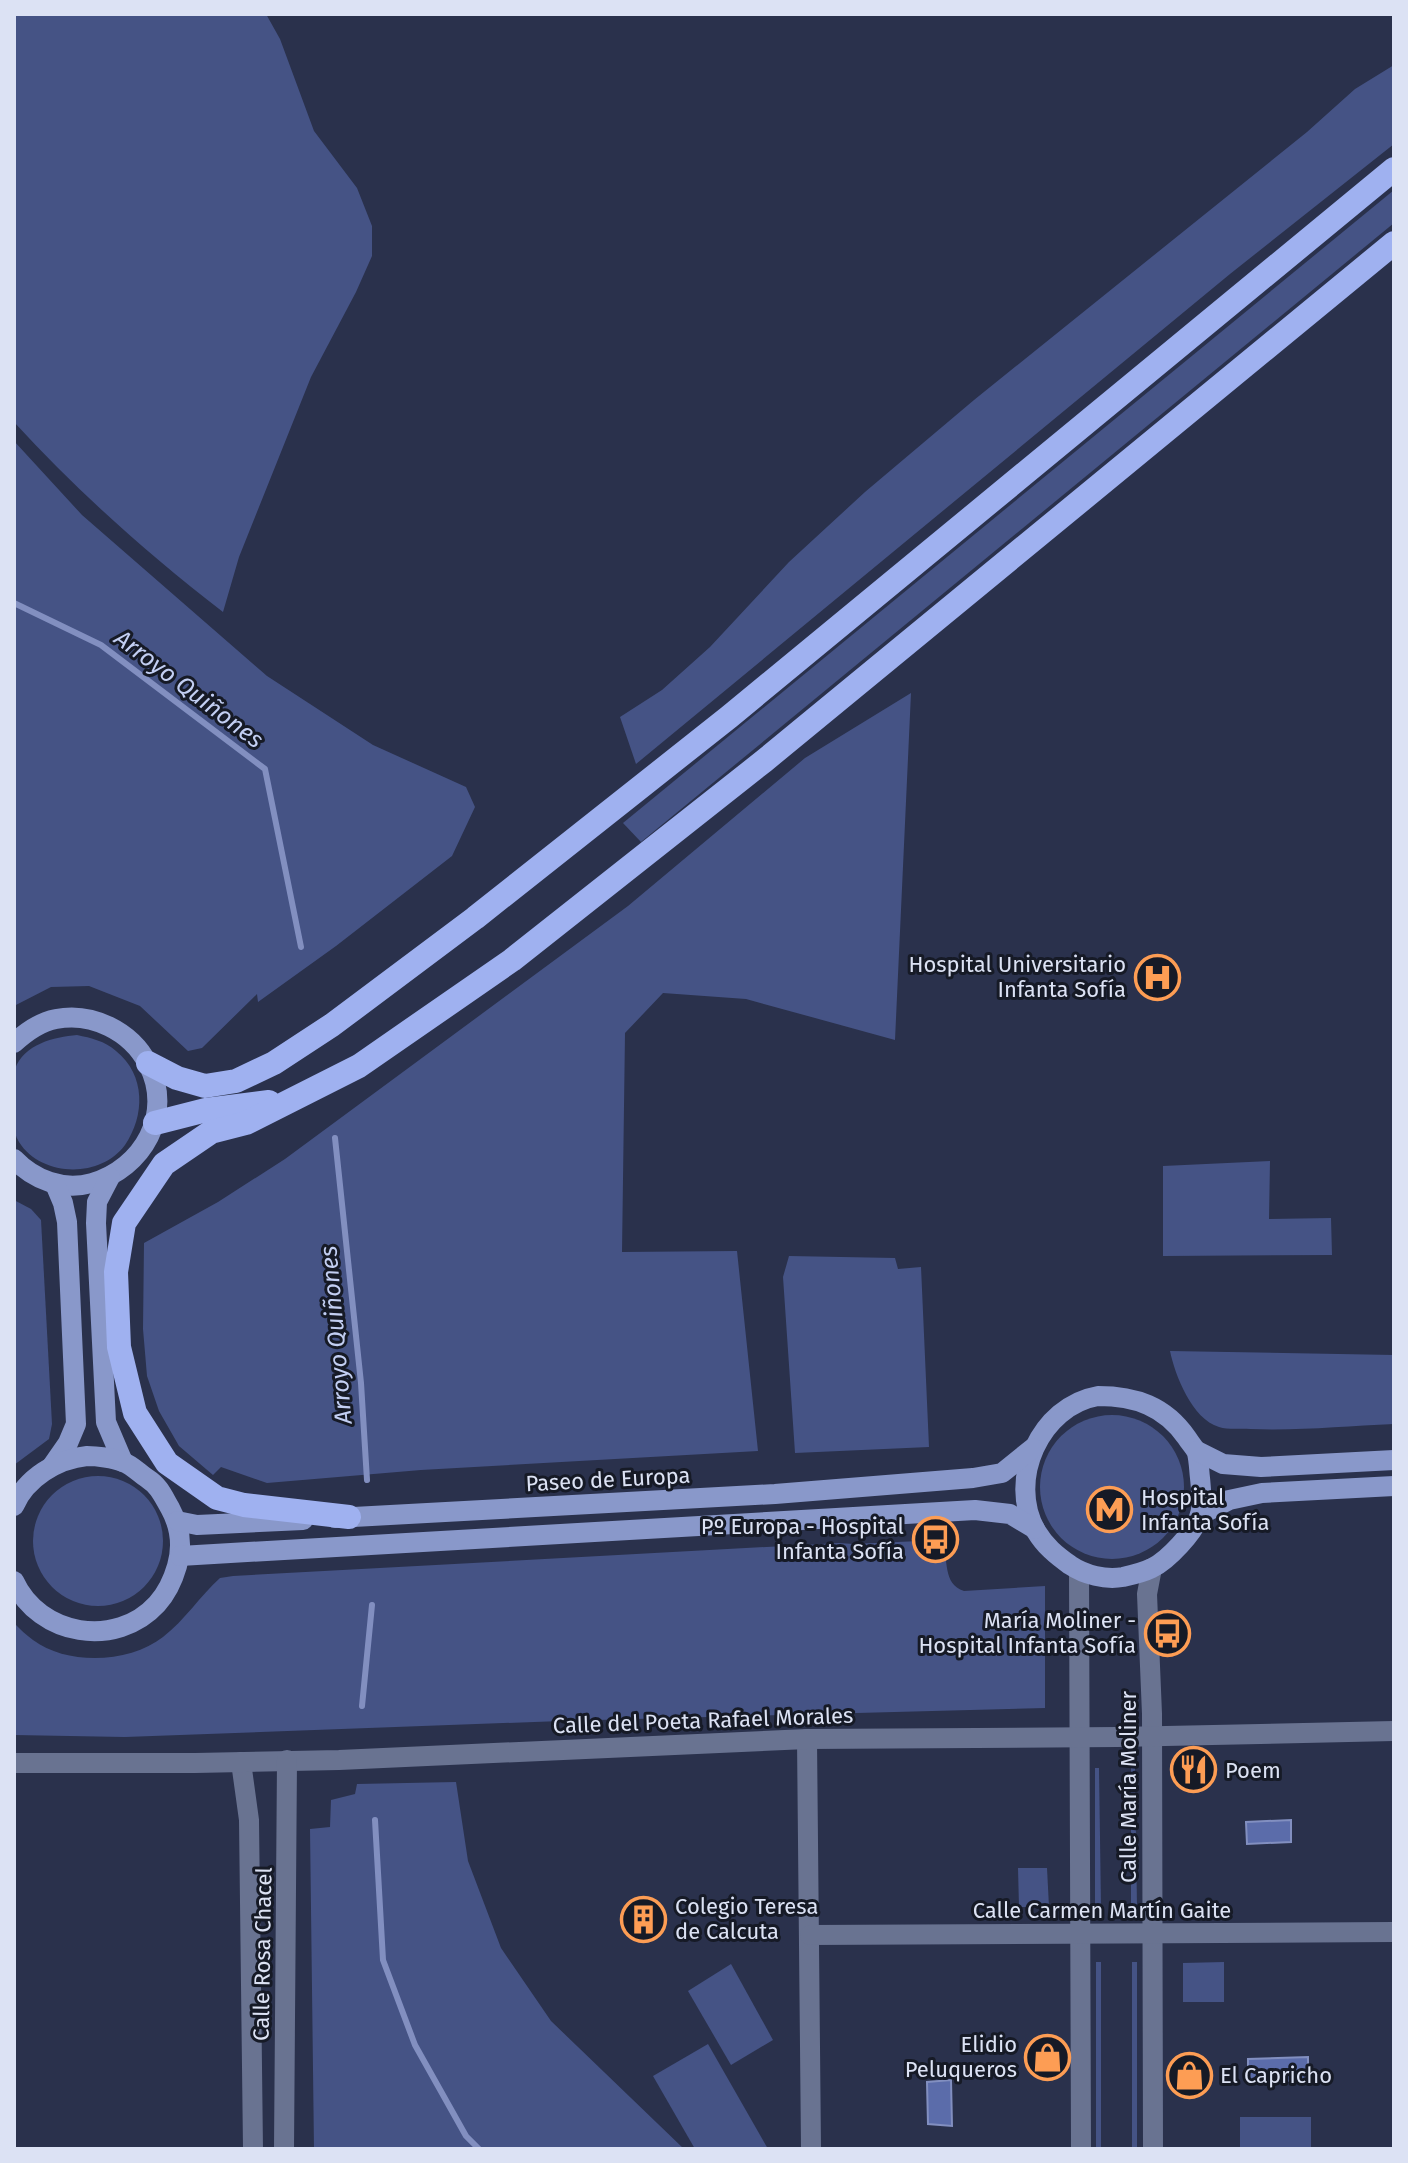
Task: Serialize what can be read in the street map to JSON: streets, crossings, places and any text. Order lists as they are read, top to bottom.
{
  "streets": {
    "main road": ["Paseo de Europa"],
    "street": [
      "Calle del Poeta Rafael Morales",
      "Calle María Moliner",
      "Calle Carmen Martín Gaite",
      "Calle Rosa Chacel"
    ]
  },
  "crossings": [
    ["Paseo de Europa", "Calle María Moliner"],
    ["Calle del Poeta Rafael Morales", "Calle María Moliner"],
    ["Calle del Poeta Rafael Morales", "Calle Rosa Chacel"],
    ["Calle María Moliner", "Calle Carmen Martín Gaite"]
  ],
  "water": ["Arroyo Quiñones"],
  "places": {
    "hospital": ["Hospital Universitario Infanta Sofía"],
    "metro station": ["Hospital Infanta Sofía"],
    "bus stop": ["Pº Europa - Hospital Infanta Sofía", "María Moliner - Hospital Infanta Sofía"],
    "restaurant": ["Poem"],
    "building": ["Colegio Teresa de Calcuta"],
    "shop": ["Elidio Peluqueros", "El Capricho"]
  }
}
